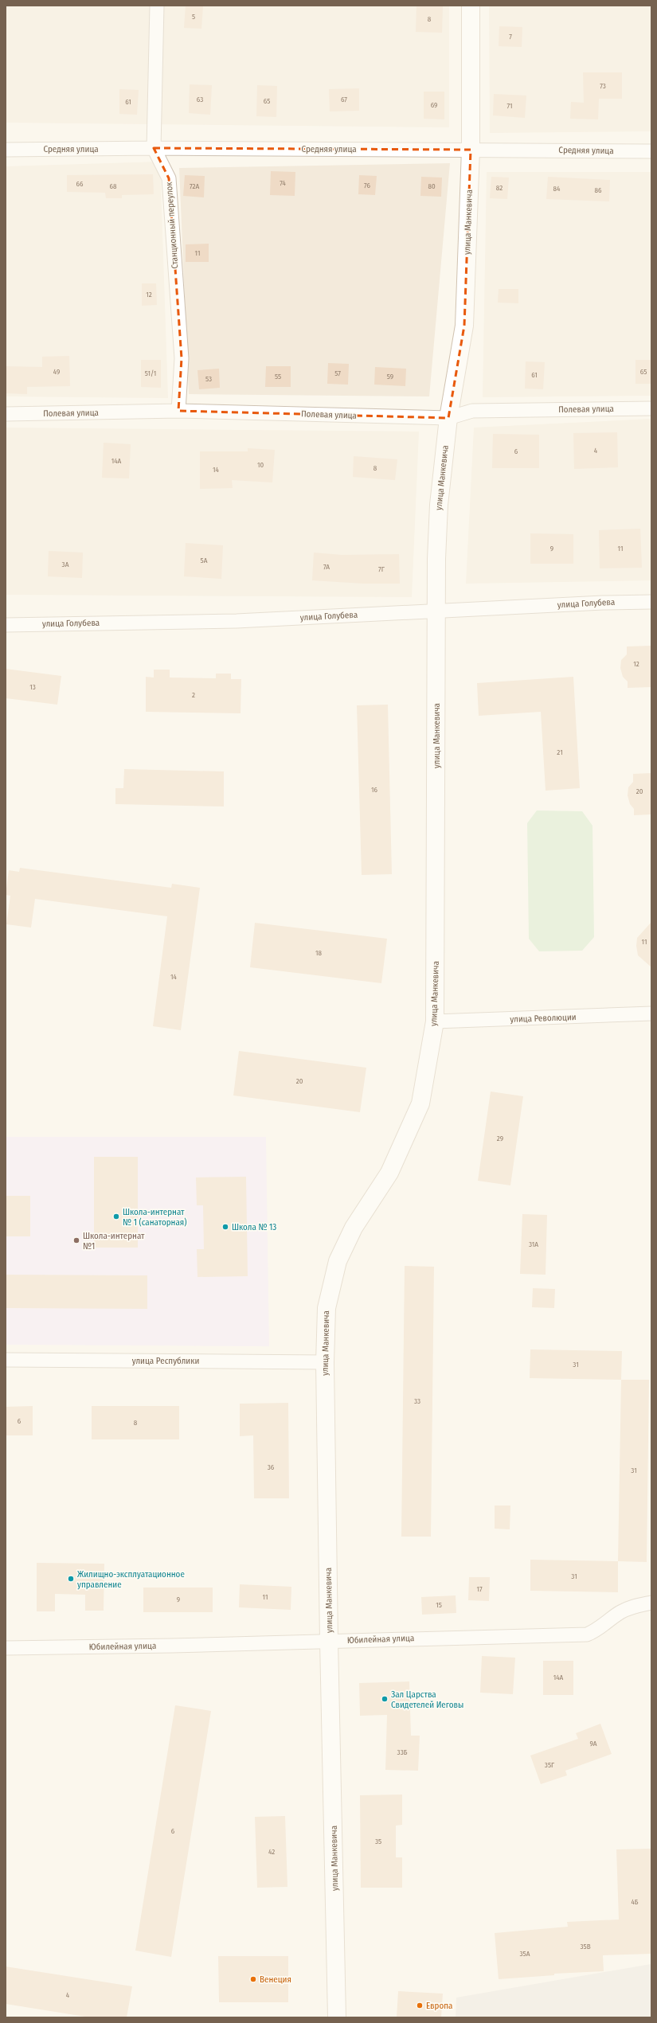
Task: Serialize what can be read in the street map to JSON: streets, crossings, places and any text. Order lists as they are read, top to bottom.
{
  "streets": {
    "street": [
      "Средняя улица",
      "улица Манкевича",
      "Станционный переулок",
      "Полевая улица",
      "улица Голубева",
      "улица Революции",
      "улица Республики",
      "Юбилейная улица"
    ]
  },
  "crossings": [
    ["Средняя улица", "улица Манкевича"],
    ["Средняя улица", "Станционный переулок"],
    ["улица Манкевича", "Полевая улица"],
    ["улица Манкевича", "улица Голубева"],
    ["улица Манкевича", "улица Революции"],
    ["улица Манкевича", "улица Республики"],
    ["улица Манкевича", "Юбилейная улица"],
    ["Станционный переулок", "Полевая улица"]
  ],
  "places": [
    "Школа-интернат № 1 (санаторная)",
    "Школа № 13",
    "Школа-интернат №1",
    "Жилищно-эксплуатационное управление",
    "Зал Царства Свидетелей Иеговы",
    "Венеция",
    "Европа"
  ],
  "house_numbers": [
    "5",
    "8",
    "7",
    "73",
    "63",
    "67",
    "65",
    "61",
    "69",
    "71",
    "74",
    "66",
    "76",
    "68",
    "72А",
    "80",
    "82",
    "84",
    "86",
    "11",
    "12",
    "49",
    "65",
    "51/1",
    "57",
    "61",
    "55",
    "59",
    "53",
    "4",
    "6",
    "14А",
    "10",
    "8",
    "14",
    "9",
    "11",
    "5А",
    "3А",
    "7А",
    "7Г",
    "12",
    "13",
    "2",
    "21",
    "16",
    "20",
    "11",
    "18",
    "14",
    "20",
    "29",
    "31А",
    "31",
    "33",
    "6",
    "8",
    "36",
    "31",
    "31",
    "17",
    "11",
    "9",
    "15",
    "14А",
    "9А",
    "33Б",
    "35Г",
    "6",
    "35",
    "42",
    "4Б",
    "35В",
    "35А",
    "4"
  ]
}
